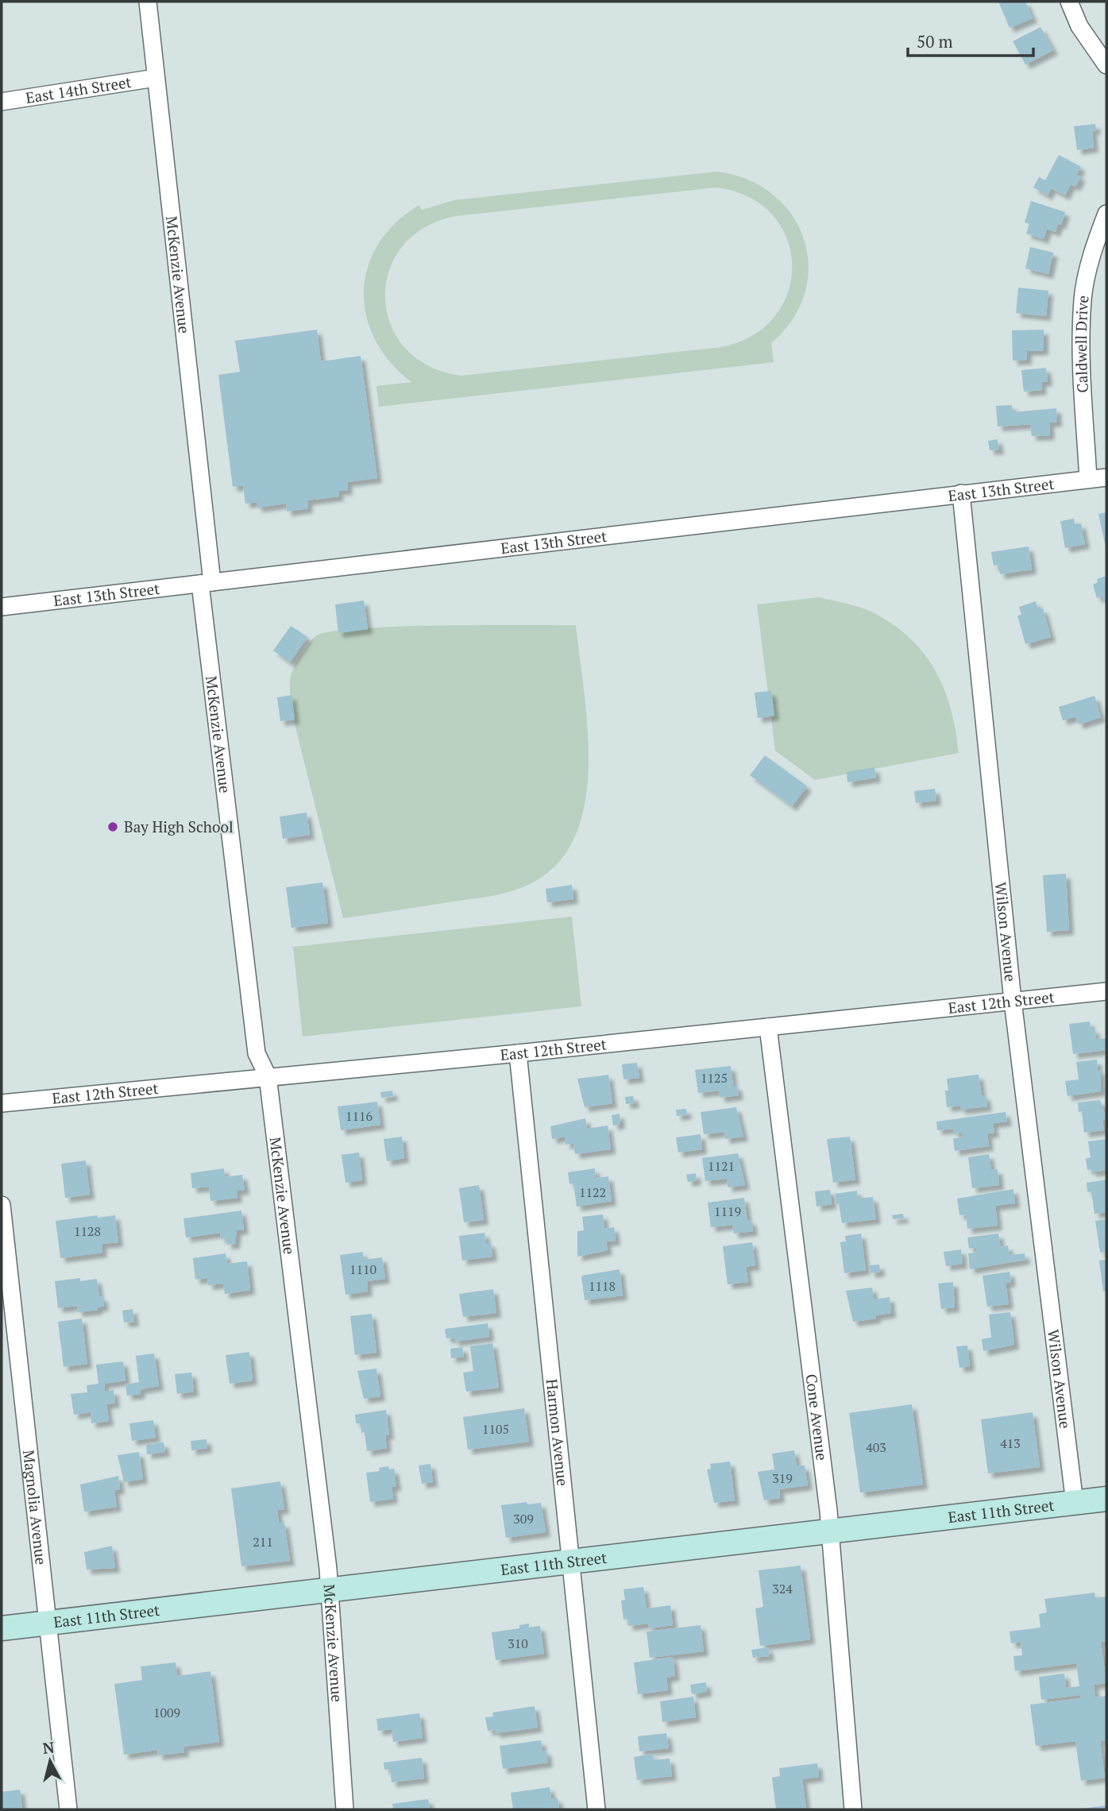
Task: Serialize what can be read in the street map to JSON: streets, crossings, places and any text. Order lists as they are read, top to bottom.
{
  "streets": {
    "main road": ["East 11th Street"],
    "street": [
      "East 14th Street",
      "McKenzie Avenue",
      "Caldwell Drive",
      "East 13th Street",
      "Wilson Avenue",
      "East 12th Street",
      "Cone Avenue",
      "Harmon Avenue",
      "Magnolia Avenue"
    ]
  },
  "crossings": [
    ["East 14th Street", "McKenzie Avenue"],
    ["McKenzie Avenue", "East 13th Street"],
    ["McKenzie Avenue", "East 12th Street"],
    ["McKenzie Avenue", "East 11th Street"],
    ["Caldwell Drive", "East 13th Street"],
    ["East 13th Street", "Wilson Avenue"],
    ["Wilson Avenue", "East 12th Street"],
    ["Wilson Avenue", "East 11th Street"],
    ["East 12th Street", "Cone Avenue"],
    ["East 12th Street", "Harmon Avenue"],
    ["Cone Avenue", "East 11th Street"],
    ["Harmon Avenue", "East 11th Street"],
    ["Magnolia Avenue", "East 11th Street"]
  ],
  "places": ["Bay High School"],
  "house_numbers": [
    "1125",
    "1116",
    "1121",
    "1122",
    "1119",
    "1128",
    "1110",
    "1118",
    "1105",
    "413",
    "403",
    "319",
    "309",
    "211",
    "324",
    "310",
    "1009"
  ],
  "scale_bar": "50 m",
  "north": "top"
}
